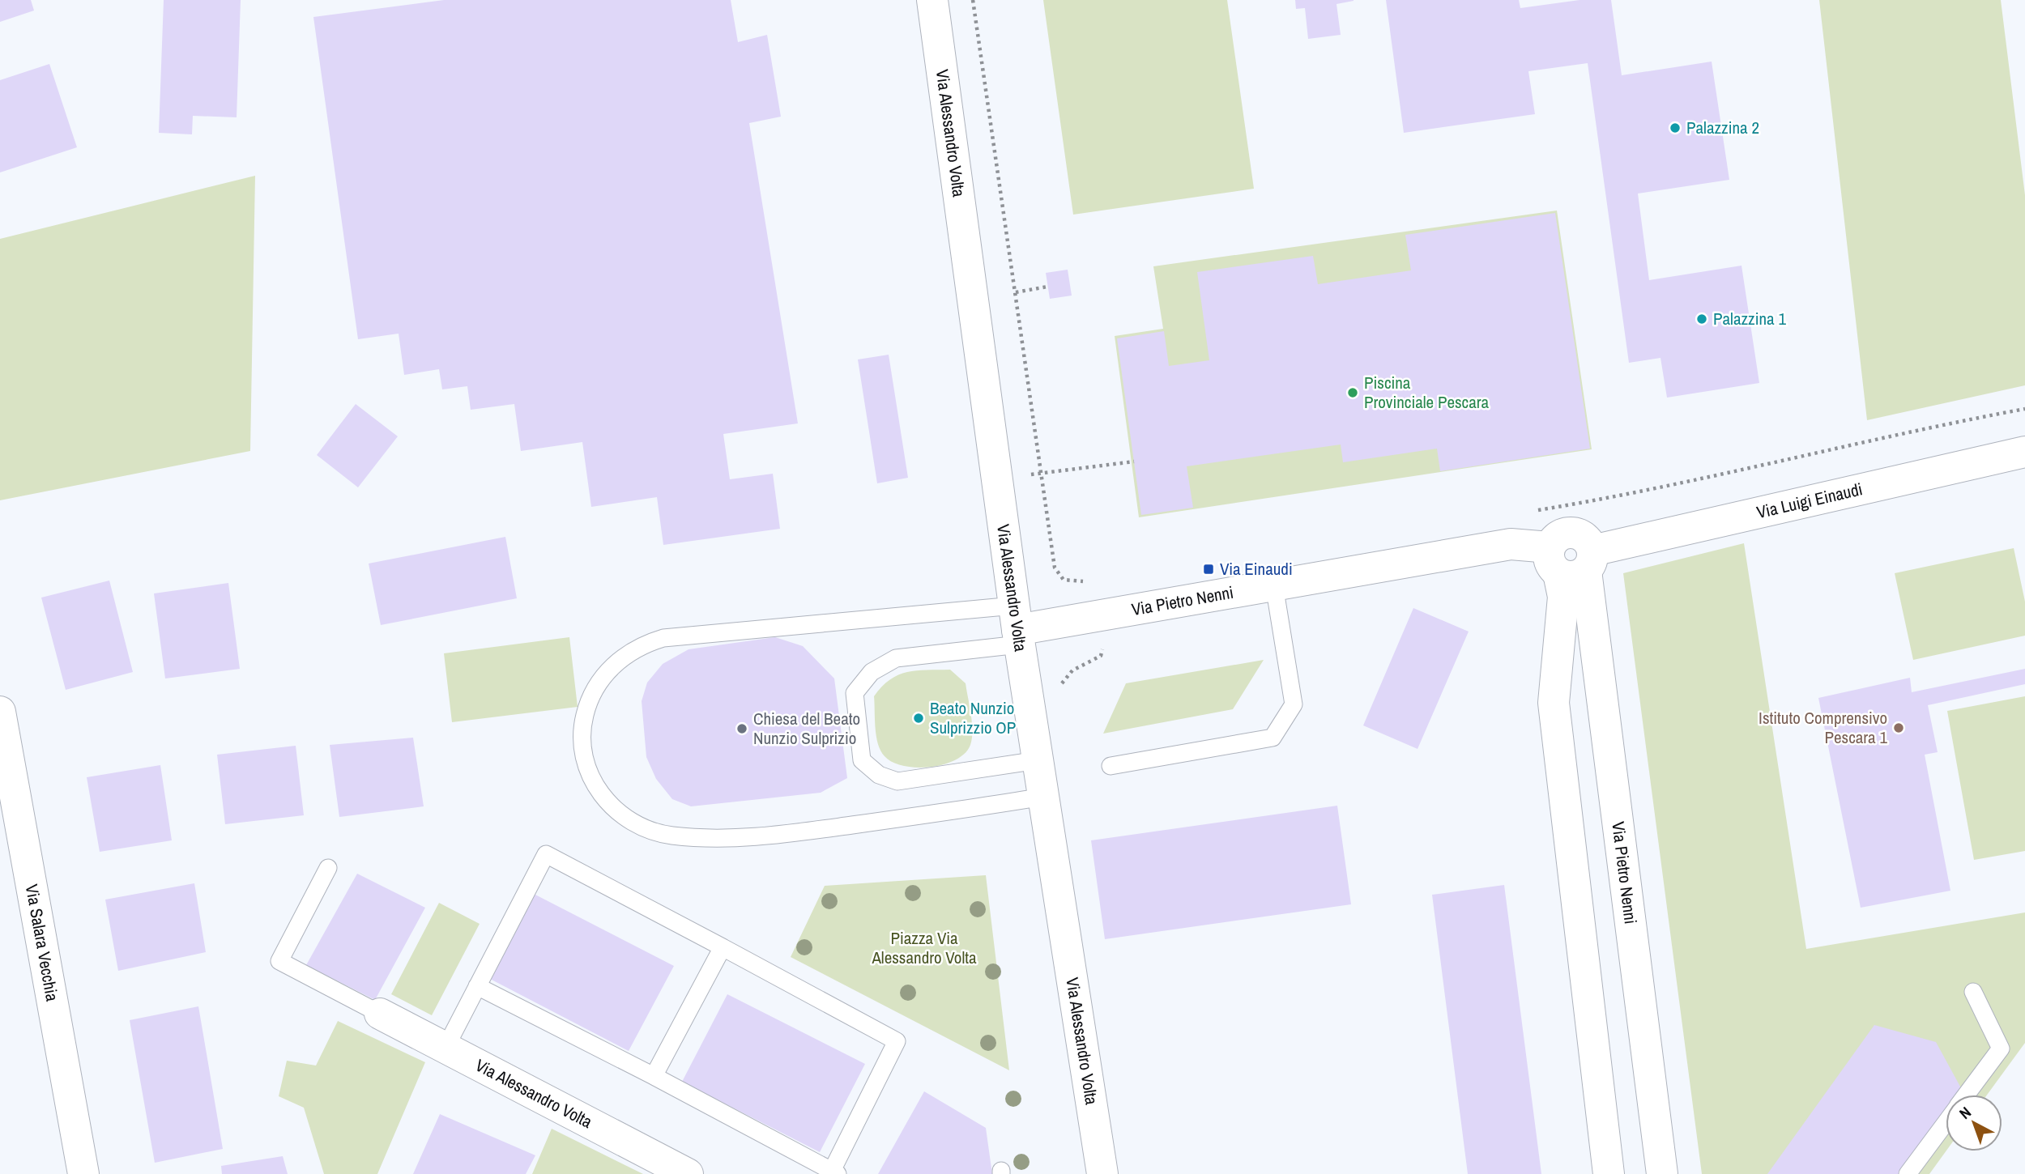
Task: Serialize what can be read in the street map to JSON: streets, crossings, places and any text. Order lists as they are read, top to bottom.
{
  "streets": {
    "street": [
      "Via Alessandro Volta",
      "Via Luigi Einaudi",
      "Via Pietro Nenni",
      "Via Salara Vecchia"
    ]
  },
  "crossings": [
    ["Via Alessandro Volta", "Via Pietro Nenni"],
    ["Via Luigi Einaudi", "Via Pietro Nenni"]
  ],
  "parks": ["Piazza Via Alessandro Volta"],
  "places": {
    "other": [
      "Palazzina 2",
      "Palazzina 1",
      "Piscina Provinciale Pescara",
      "Beato Nunzio Sulprizzio OP",
      "Istituto Comprensivo Pescara 1",
      "Chiesa del Beato Nunzio Sulprizio"
    ],
    "transit": ["Via Einaudi"]
  },
  "north": "top left"
}
